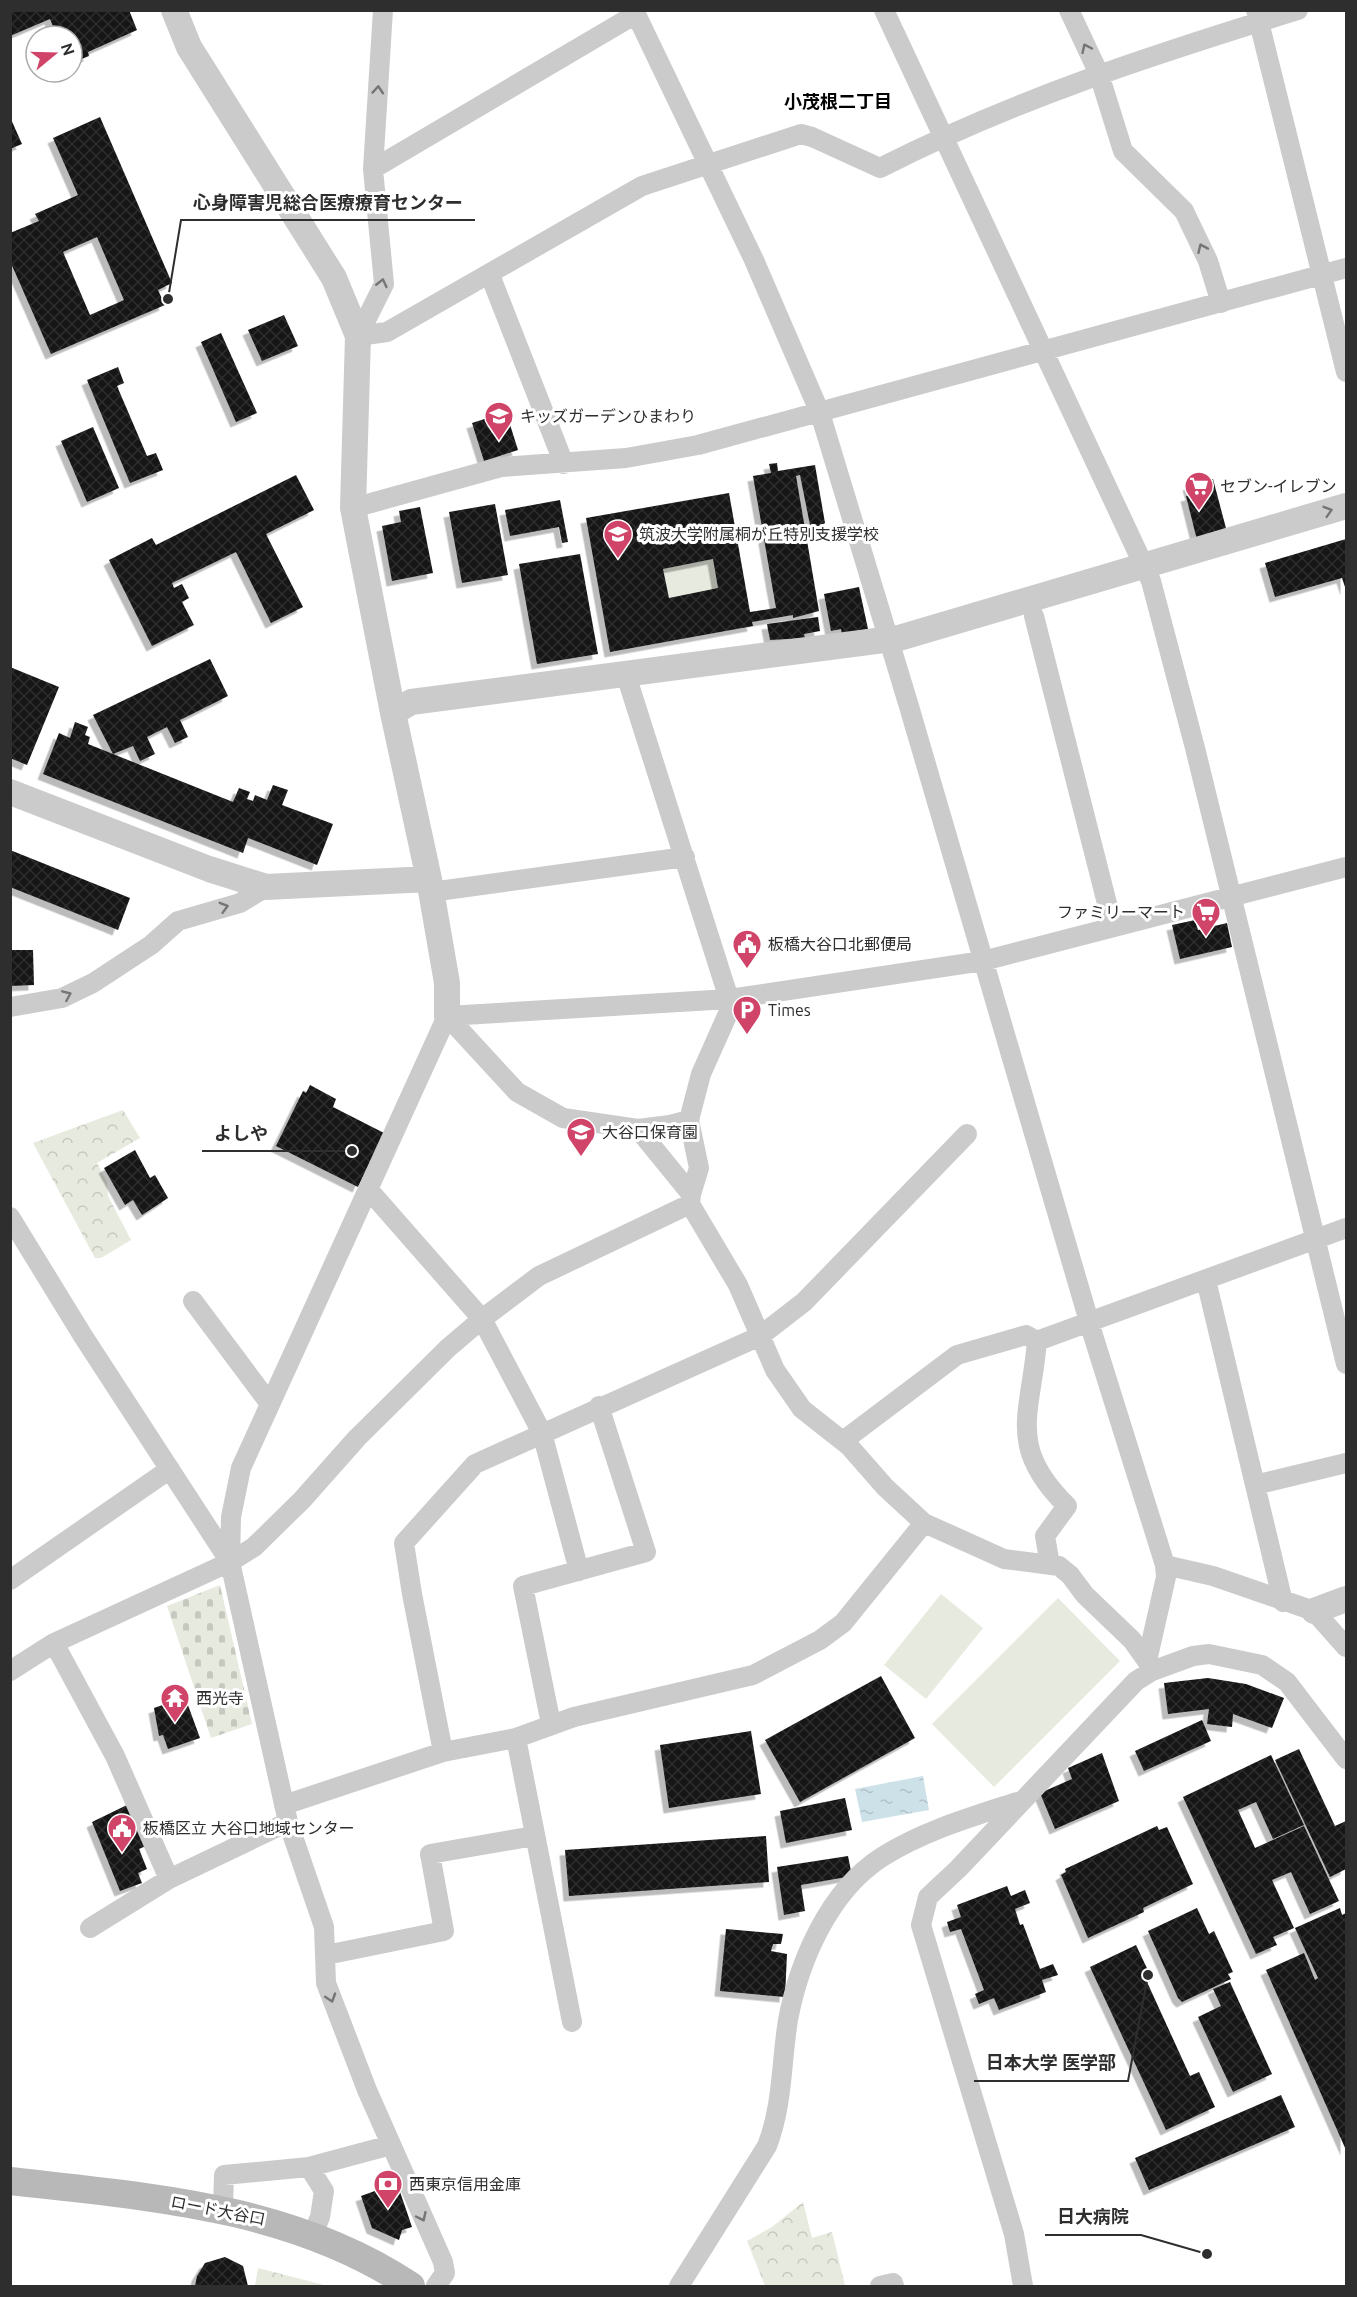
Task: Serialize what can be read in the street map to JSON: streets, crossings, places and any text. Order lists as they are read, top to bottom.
{
  "streets": {
    "main road": ["ロード大谷口"]
  },
  "districts": ["小茂根二丁目"],
  "places": {
    "other": [
      "心身障害児総合医療療育センター",
      "よしや",
      "日本大学 医学部",
      "日大病院"
    ],
    "school or university": ["キッズガーデンひまわり", "筑波大学附属桐が丘特別支援学校", "大谷口保育園"],
    "supermarket": ["セブン-イレブン", "ファミリーマート"],
    "public building": ["板橋大谷口北郵便局", "板橋区立 大谷口地域センター"],
    "parking": ["Times"],
    "temple": ["西光寺"],
    "bank": ["西東京信用金庫"]
  },
  "north": "right"
}
